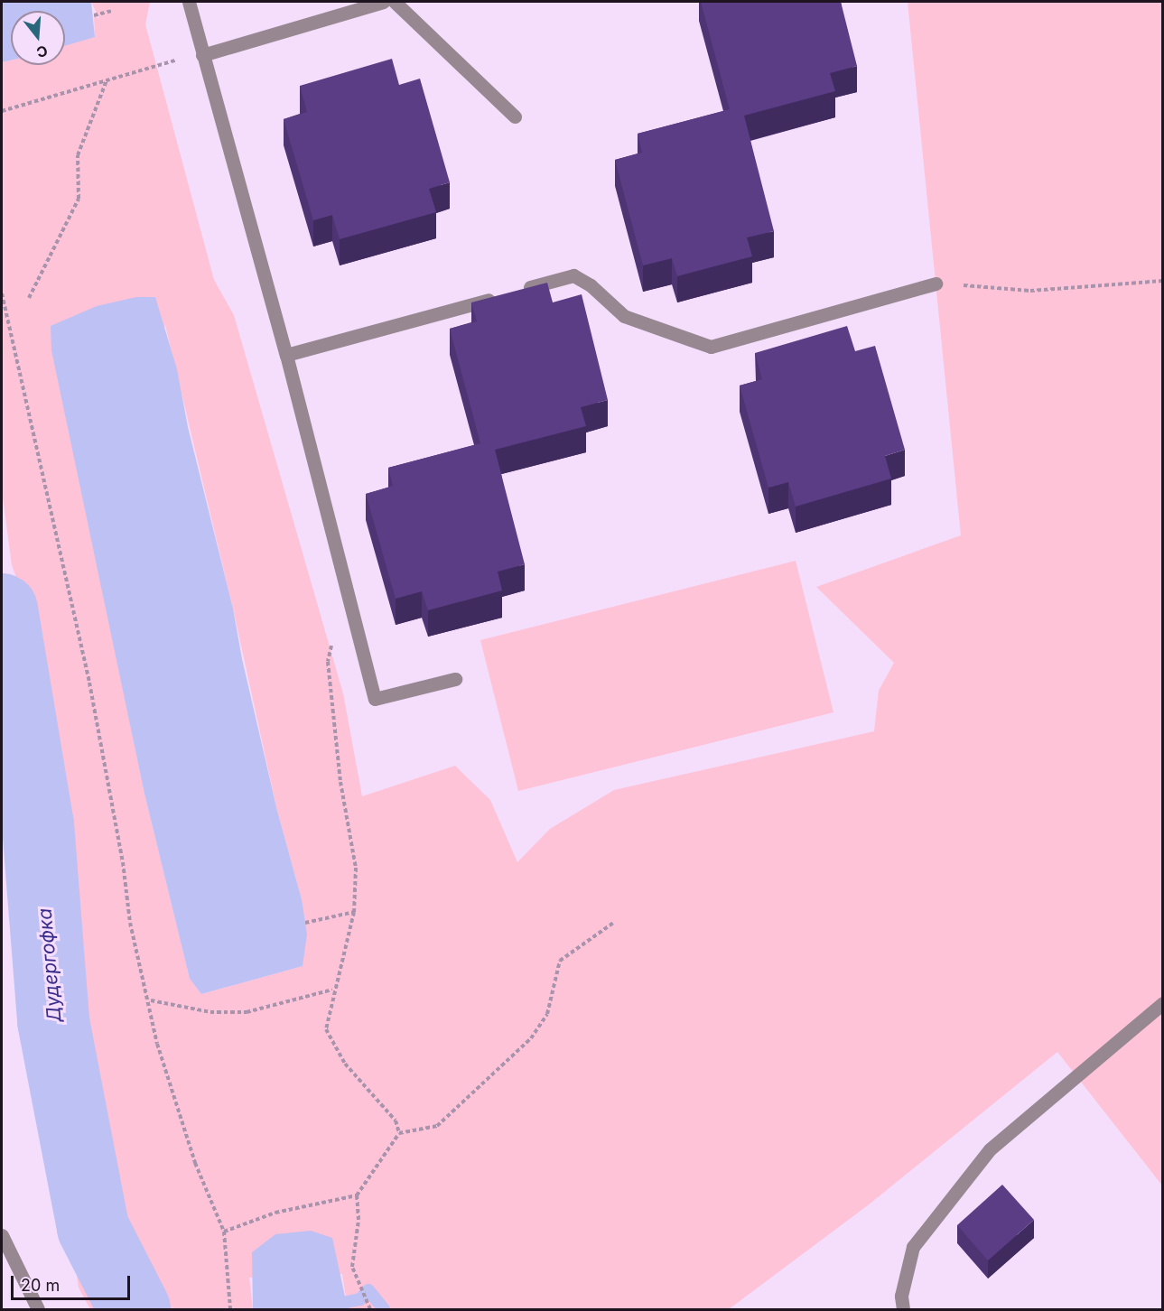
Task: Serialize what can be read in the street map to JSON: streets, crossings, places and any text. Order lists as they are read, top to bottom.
{
  "water": ["Дудергофка"],
  "scale_bar": "20 m",
  "north": "bottom"
}
